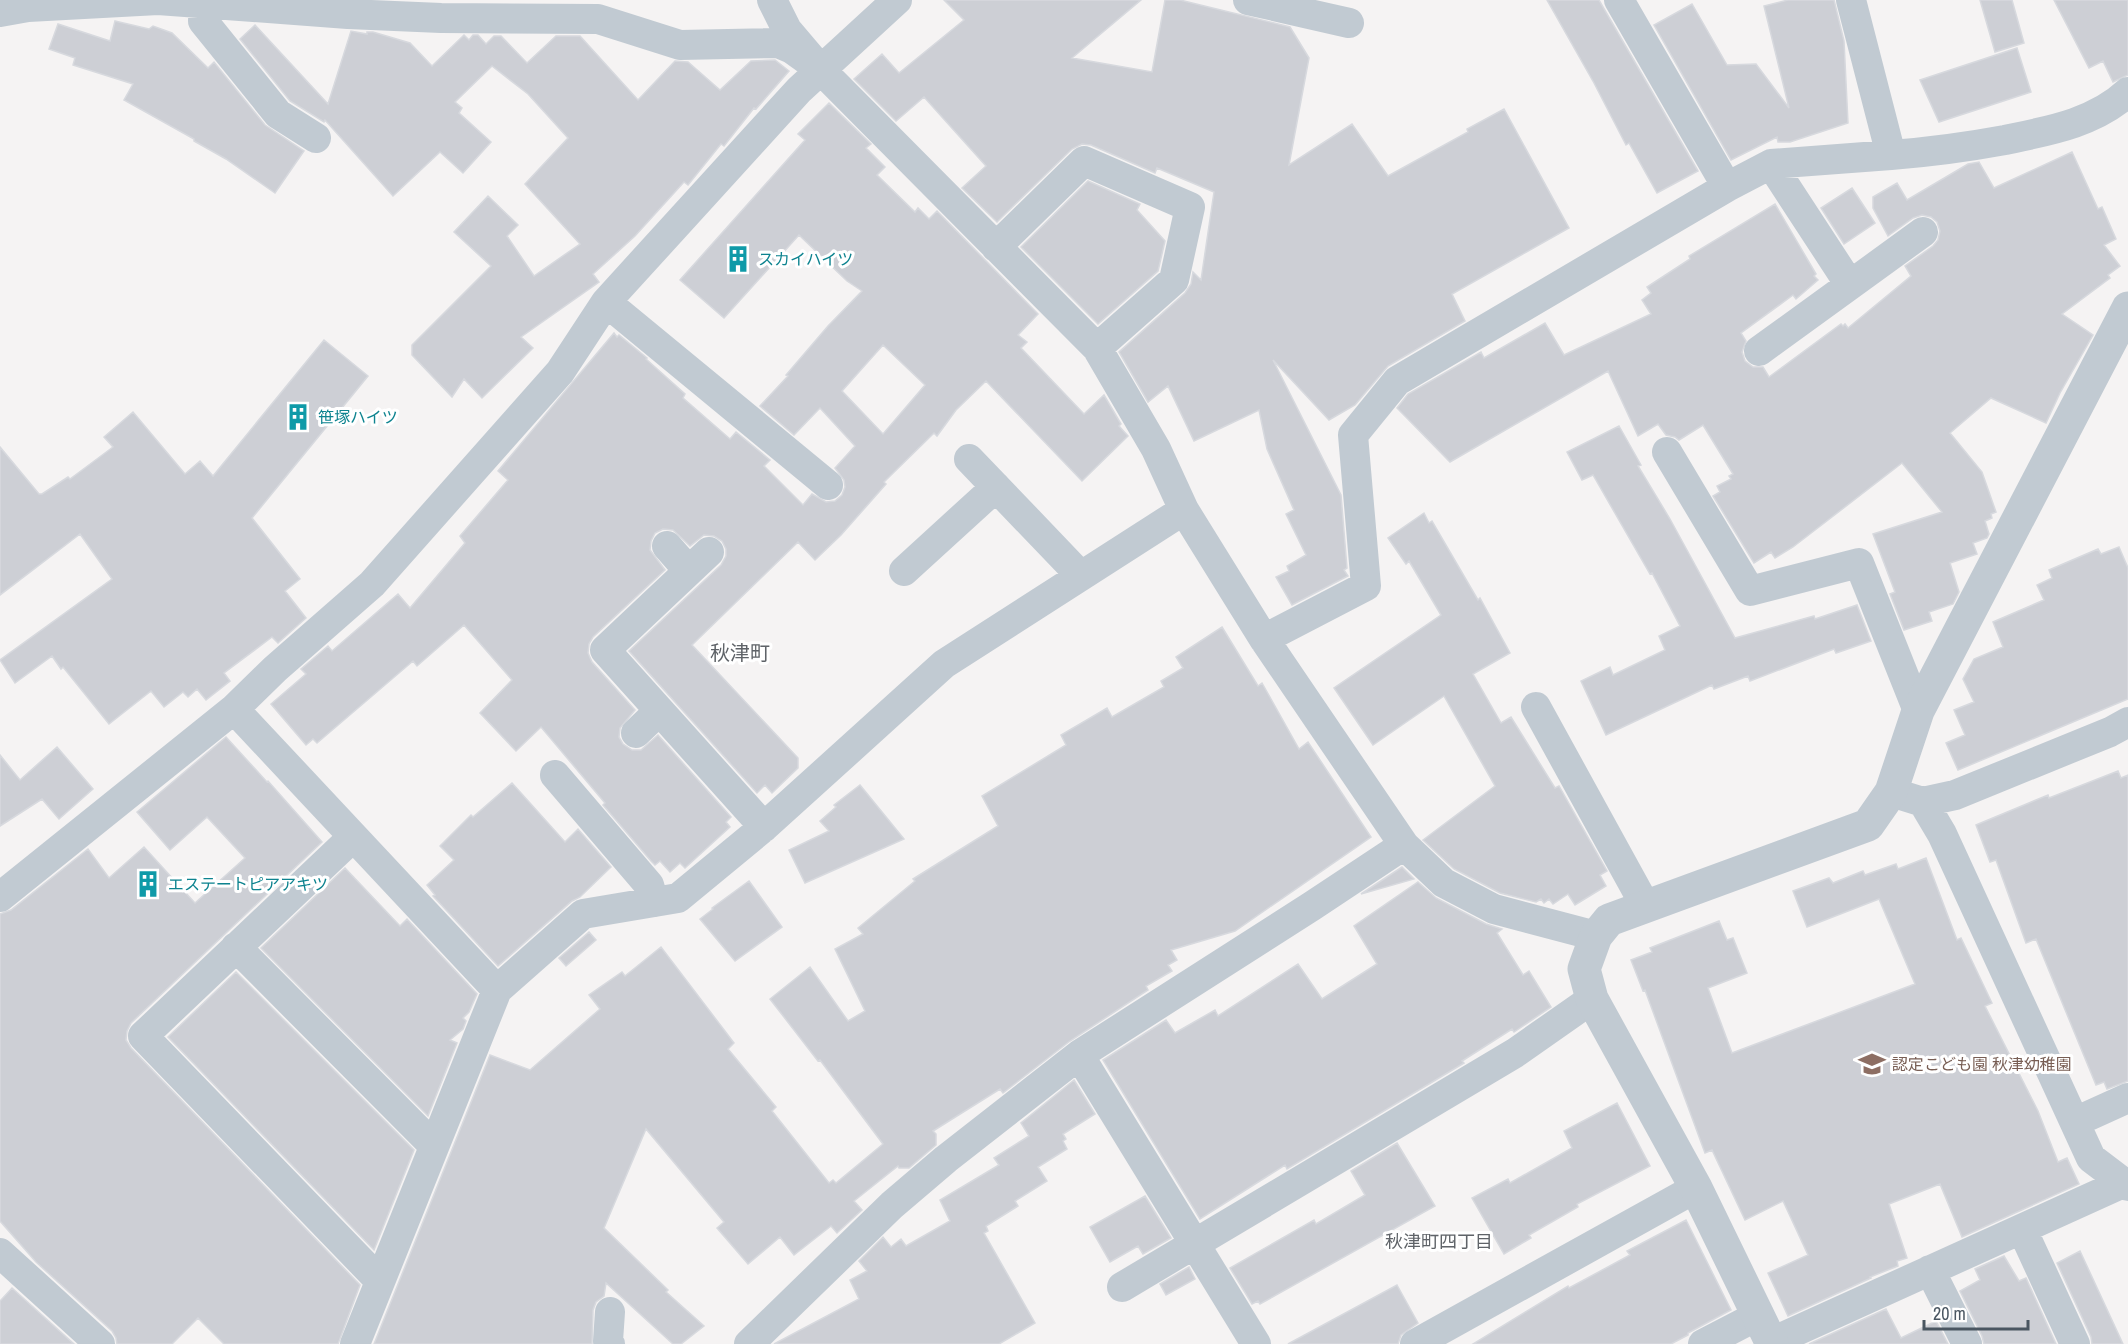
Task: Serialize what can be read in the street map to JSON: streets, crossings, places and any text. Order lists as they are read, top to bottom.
{
  "districts": ["秋津町", "秋津町四丁目"],
  "places": {
    "building": ["スカイハイツ", "笹塚ハイツ", "エステートピアアキツ"],
    "school or university": ["認定こども園 秋津幼稚園"]
  },
  "scale_bar": "20 m"
}
